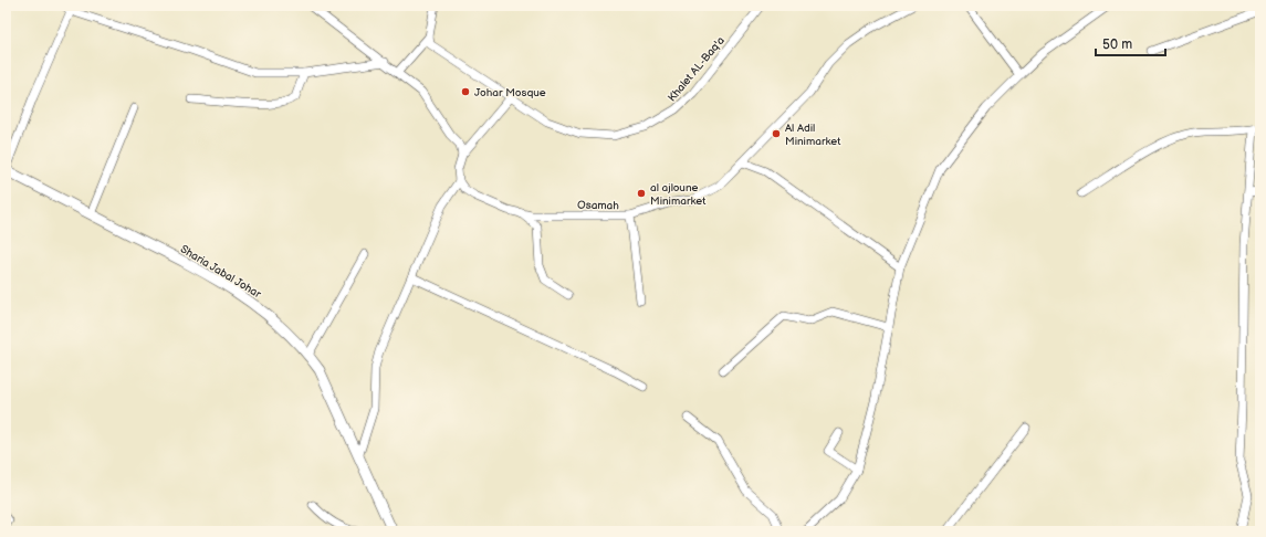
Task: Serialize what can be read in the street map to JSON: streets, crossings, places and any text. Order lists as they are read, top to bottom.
{
  "streets": {
    "street": ["Khalet AL-Baq'a", "Osamah", "Sharia Jabal Johar"]
  },
  "places": ["Johar Mosque", "Al Adil Minimarket", "al ajloune Minimarket"],
  "scale_bar": "50 m"
}
